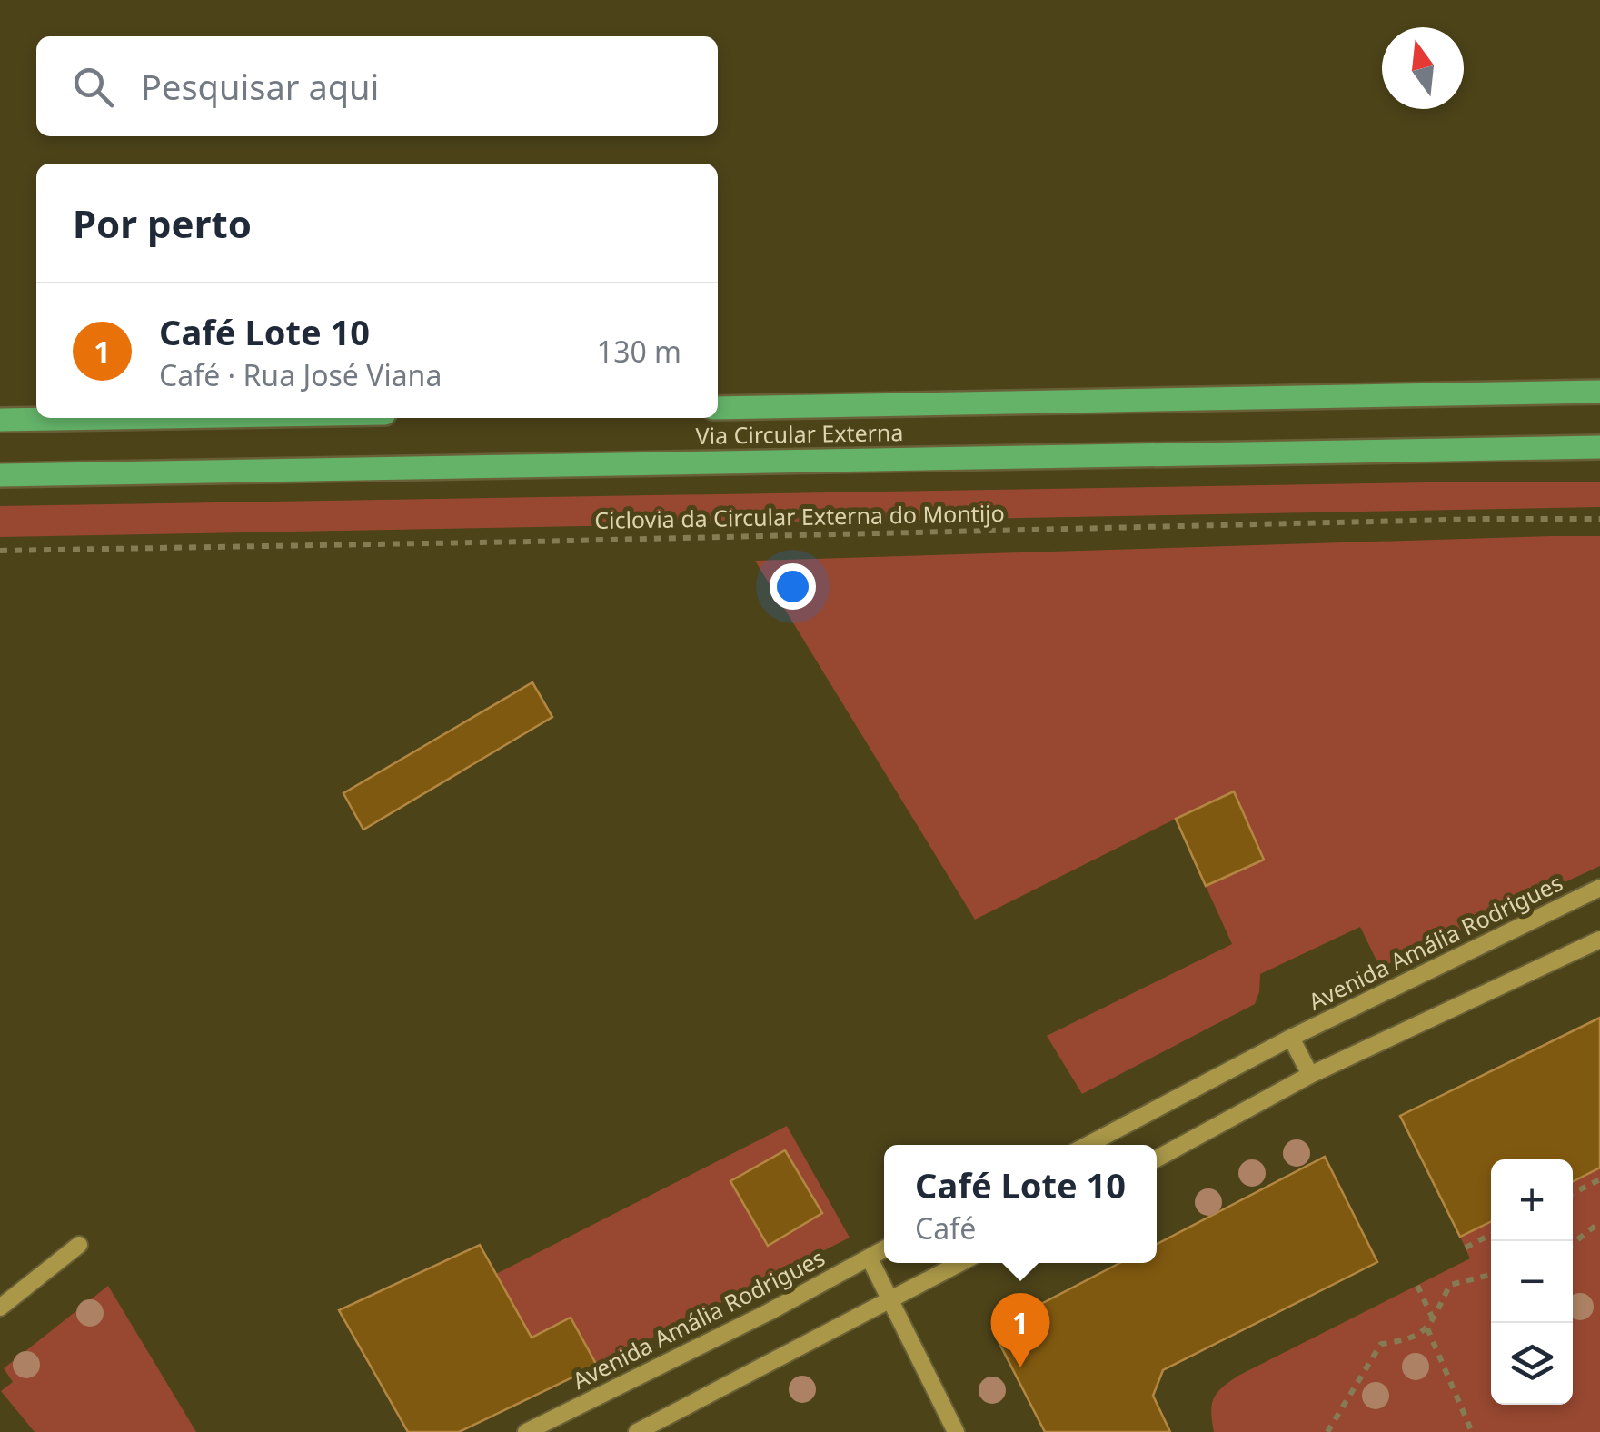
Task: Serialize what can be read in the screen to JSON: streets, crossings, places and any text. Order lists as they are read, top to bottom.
{
  "streets": {
    "main road": ["Via Circular Externa"],
    "street": ["Avenida Amália Rodrigues"],
    "path": ["Ciclovia da Circular Externa do Montijo"]
  },
  "north": "top",
  "page": {
    "search": "Pesquisar aqui",
    "heading": "Por perto",
    "list": [
      {
        "mark": "1",
        "name": "Café Lote 10",
        "note": "Café · Rua José Viana",
        "value": "130 m"
      }
    ],
    "popup": ["Café Lote 10", "Café"],
    "map_buttons": ["+", "−"],
    "pins": "1"
  }
}
